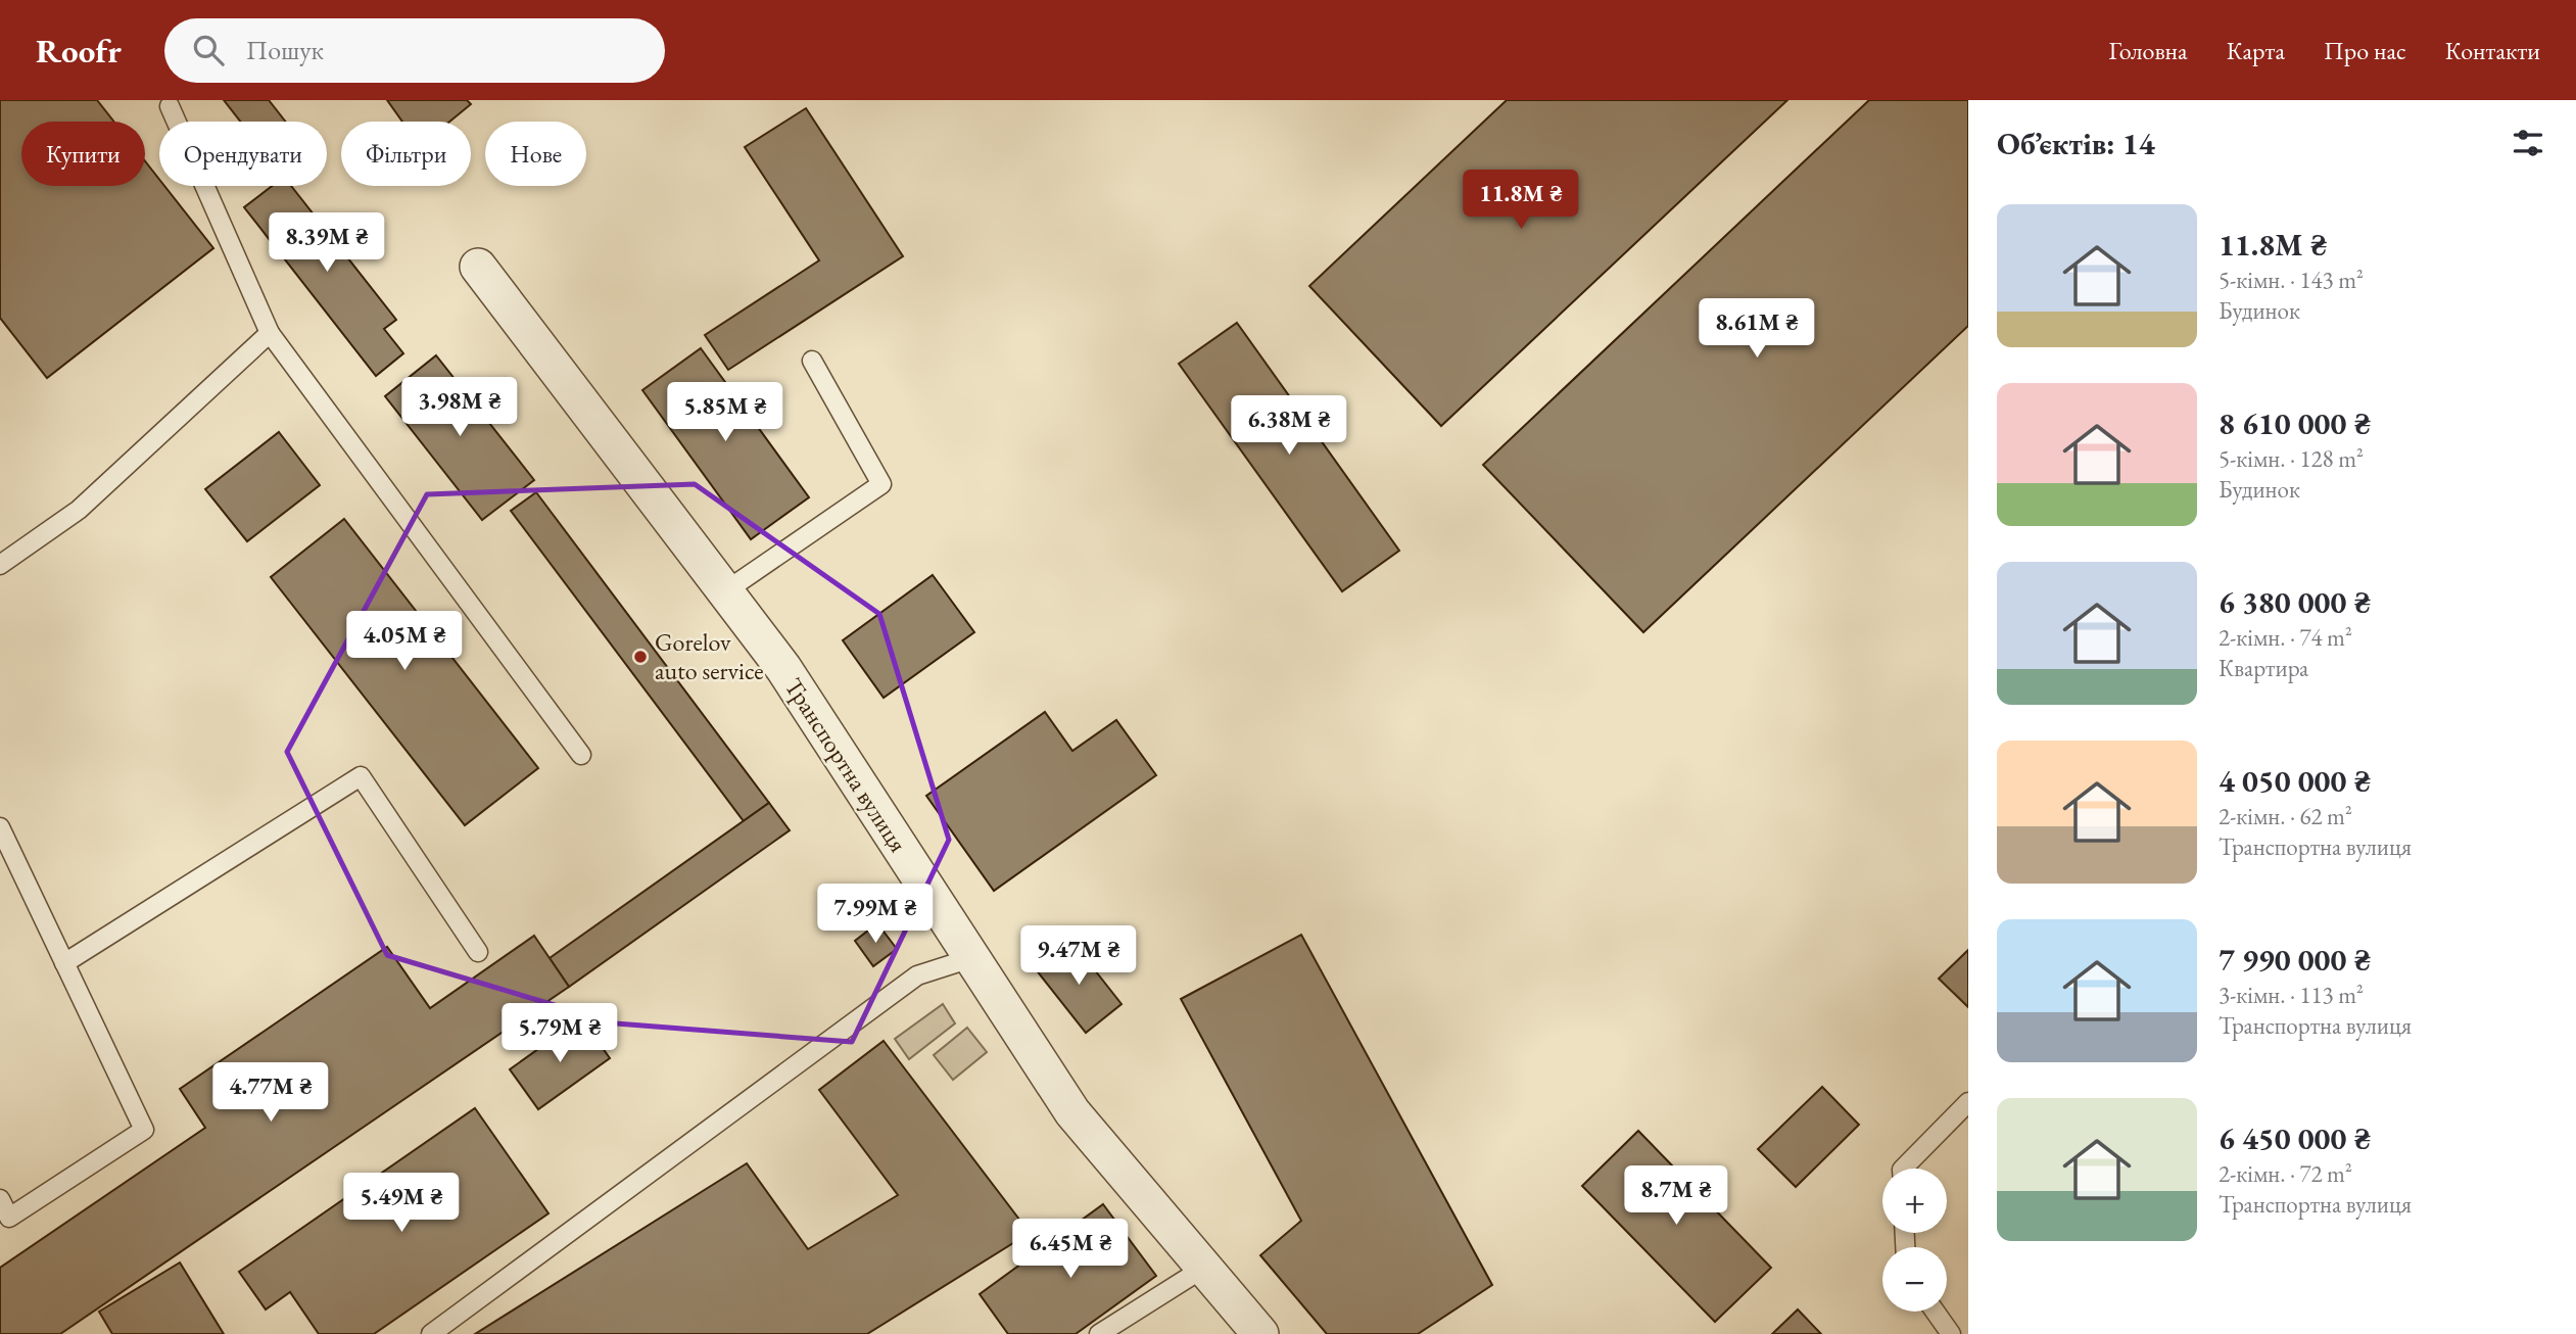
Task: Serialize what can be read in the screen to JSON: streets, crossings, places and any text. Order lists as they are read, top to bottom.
{
  "streets": {
    "street": ["Транспортна вулиця"]
  },
  "places": ["Gorelov auto service"],
  "page": {
    "header": "Roofr",
    "search": "Пошук",
    "nav": [
      "Головна",
      "Карта",
      "Про нас",
      "Контакти"
    ],
    "heading": "Об’єктів: 14",
    "chip": [
      "Купити",
      "Орендувати",
      "Фільтри",
      "Нове"
    ],
    "price": [
      "11.8M ₴",
      "8.39M ₴",
      "8.61M ₴",
      "3.98M ₴",
      "5.85M ₴",
      "6.38M ₴",
      "4.05M ₴",
      "7.99M ₴",
      "9.47M ₴",
      "5.79M ₴",
      "4.77M ₴",
      "8.7M ₴",
      "5.49M ₴",
      "6.45M ₴"
    ],
    "list": [
      {
        "name": "11.8M ₴",
        "note": "5-кімн. · 143 m² · Будинок"
      },
      {
        "name": "8 610 000 ₴",
        "note": "5-кімн. · 128 m² · Будинок"
      },
      {
        "name": "6 380 000 ₴",
        "note": "2-кімн. · 74 m² · Квартира"
      },
      {
        "name": "4 050 000 ₴",
        "note": "2-кімн. · 62 m² · Транспортна вулиця"
      },
      {
        "name": "7 990 000 ₴",
        "note": "3-кімн. · 113 m² · Транспортна вулиця"
      },
      {
        "name": "6 450 000 ₴",
        "note": "2-кімн. · 72 m² · Транспортна вулиця"
      }
    ],
    "map_buttons": ["+", "−"]
  }
}
